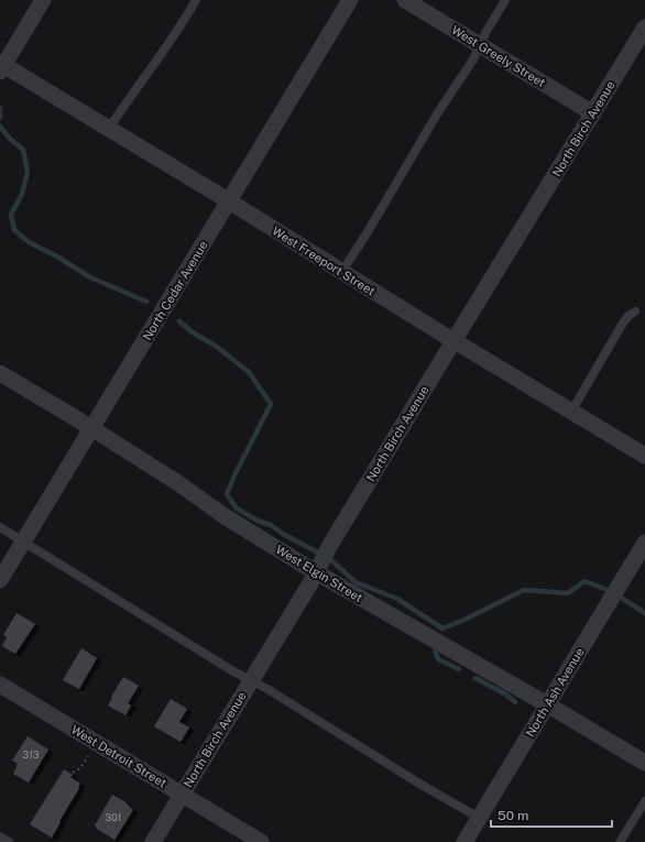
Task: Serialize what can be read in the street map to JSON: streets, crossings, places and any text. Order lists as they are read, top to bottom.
{
  "streets": {
    "street": [
      "West Greely Street",
      "North Birch Avenue",
      "West Freeport Street",
      "North Cedar Avenue",
      "West Elgin Street",
      "North Ash Avenue",
      "West Detroit Street"
    ]
  },
  "crossings": [
    ["West Greely Street", "North Birch Avenue"],
    ["North Birch Avenue", "West Freeport Street"],
    ["North Birch Avenue", "West Elgin Street"],
    ["North Birch Avenue", "West Detroit Street"],
    ["West Freeport Street", "North Cedar Avenue"],
    ["North Cedar Avenue", "West Elgin Street"],
    ["West Elgin Street", "North Ash Avenue"]
  ],
  "house_numbers": ["313", "301"],
  "scale_bar": "50 m"
}
